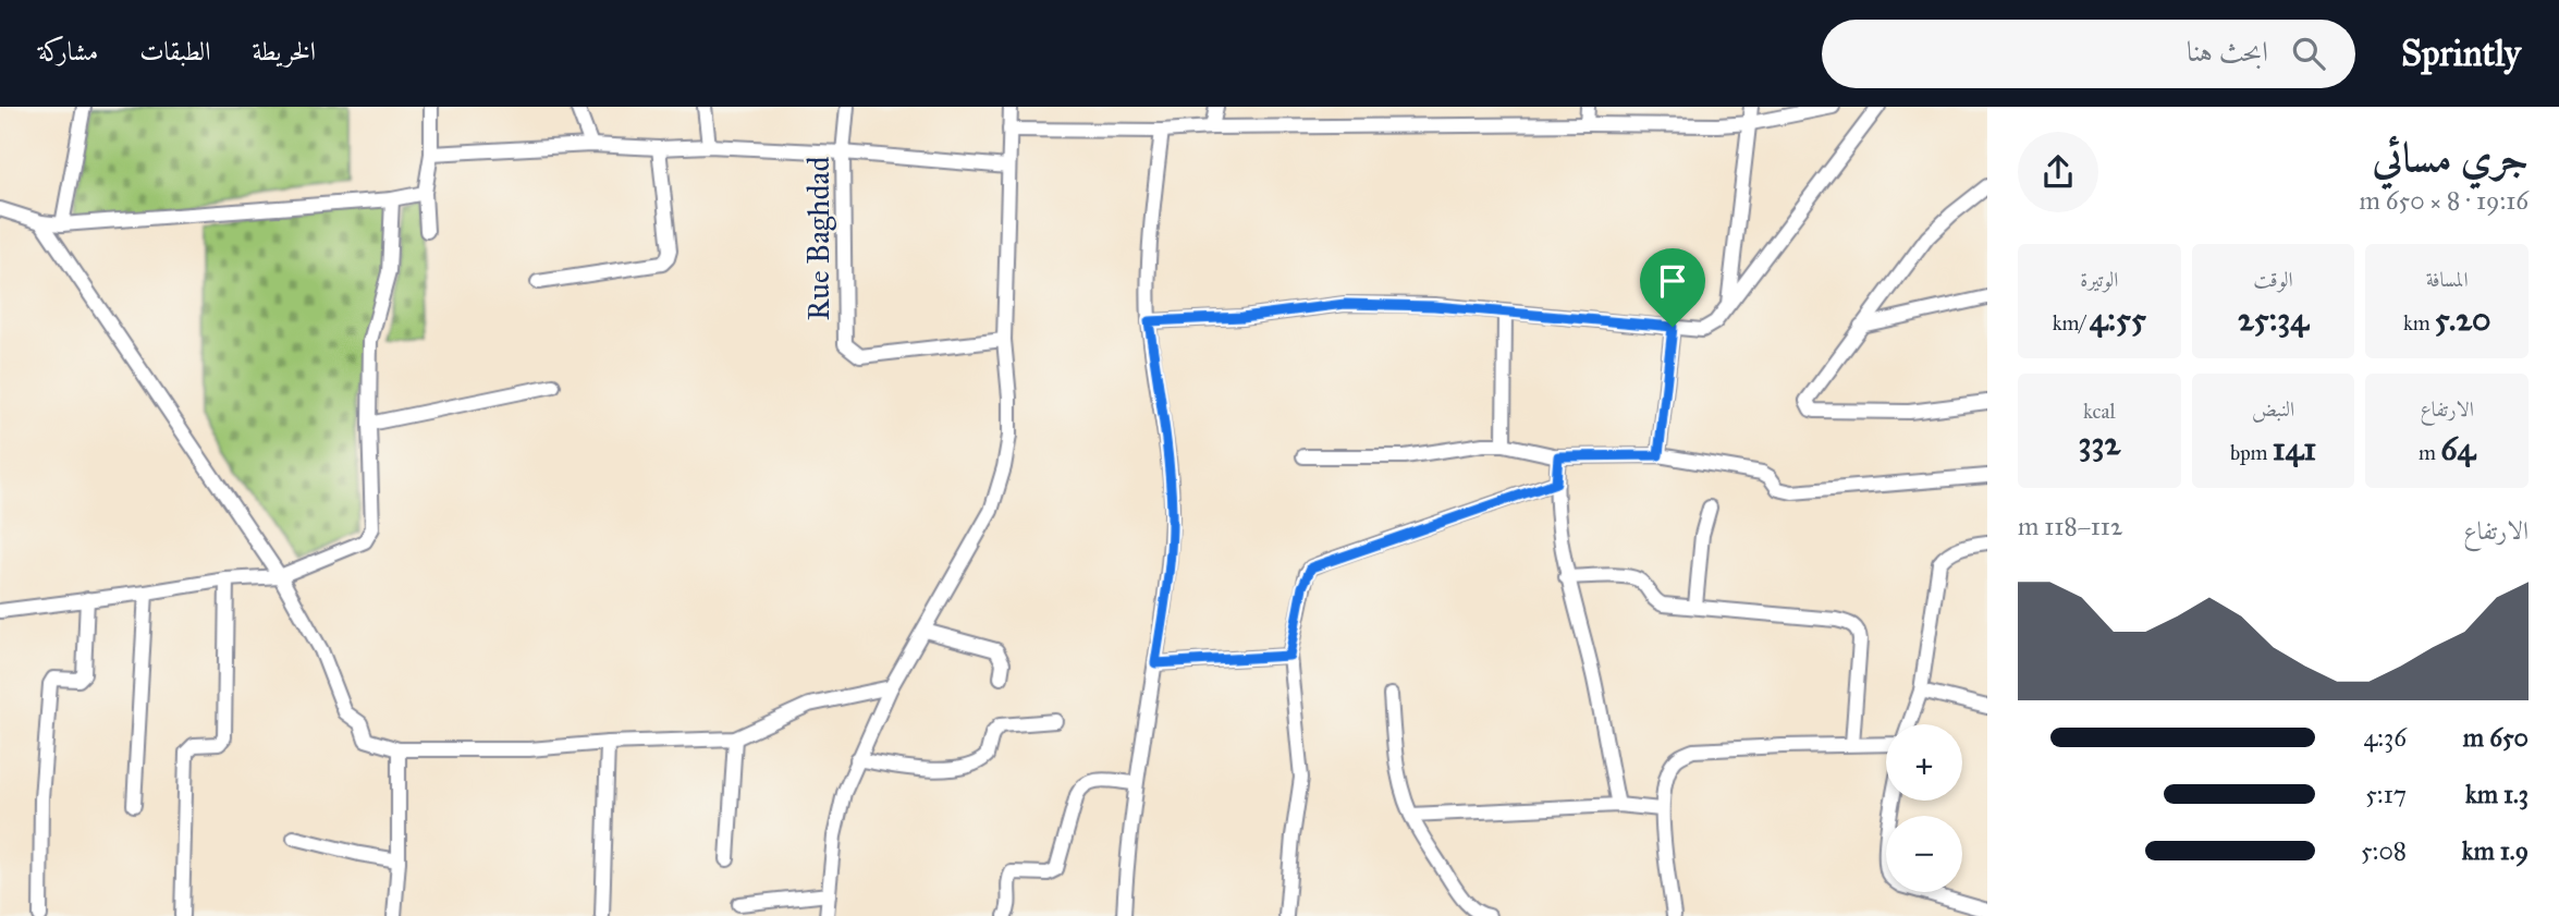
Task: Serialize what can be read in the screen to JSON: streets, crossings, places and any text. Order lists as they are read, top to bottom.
{
  "streets": {
    "street": ["Rue Baghdad"]
  },
  "page": {
    "header": "Sprintly",
    "search": "ابحث هنا",
    "nav": ["الخريطة", "الطبقات", "مشاركة"],
    "heading": ["جري مسائي", "19:16 · 8 × 650 m"],
    "stats": [
      ["المسافة", "5.20 km"],
      ["الوقت", "25:34"],
      ["الوتيرة", "4:55 /km"],
      ["الارتفاع", "64 m"],
      ["النبض", "141 bpm"],
      ["kcal", "332"]
    ],
    "chart": ["الارتفاع", "112–118 m"],
    "list": [
      {
        "name": "650 m",
        "note": "4:36"
      },
      {
        "name": "1.3 km",
        "note": "5:17"
      },
      {
        "name": "1.9 km",
        "note": "5:08"
      }
    ],
    "map_buttons": ["+", "−"]
  }
}
